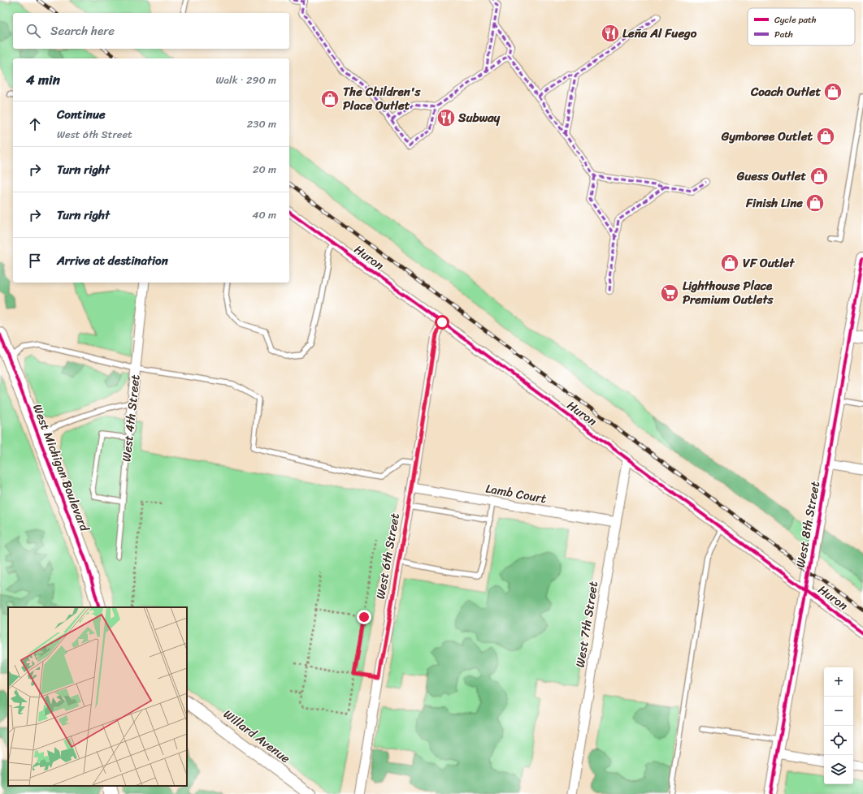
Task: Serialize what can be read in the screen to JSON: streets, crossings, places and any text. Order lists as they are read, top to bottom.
{
  "streets": {
    "main road": ["West Michigan Boulevard"],
    "street": [
      "Huron",
      "West 4th Street",
      "Lamb Court",
      "West 8th Street",
      "West 6th Street",
      "West 7th Street",
      "Willard Avenue"
    ]
  },
  "crossings": [
    ["Huron", "West 8th Street"],
    ["Huron", "West 6th Street"],
    ["Huron", "West 7th Street"],
    ["Lamb Court", "West 6th Street"],
    ["Lamb Court", "West 7th Street"]
  ],
  "places": {
    "restaurant": ["Leña Al Fuego", "Subway"],
    "shop": [
      "Coach Outlet",
      "The Children's Place Outlet",
      "Gymboree Outlet",
      "Guess Outlet",
      "Finish Line",
      "VF Outlet"
    ],
    "supermarket": ["Lighthouse Place Premium Outlets"]
  },
  "legend": ["Cycle path", "Path"],
  "page": {
    "search": "Search here",
    "heading": ["4 min", "Walk · 290 m"],
    "list": [
      ["Continue", "West 6th Street", "230 m"],
      ["Turn right", "20 m"],
      ["Turn right", "40 m"],
      "Arrive at destination"
    ],
    "map_buttons": ["+", "−"]
  }
}
